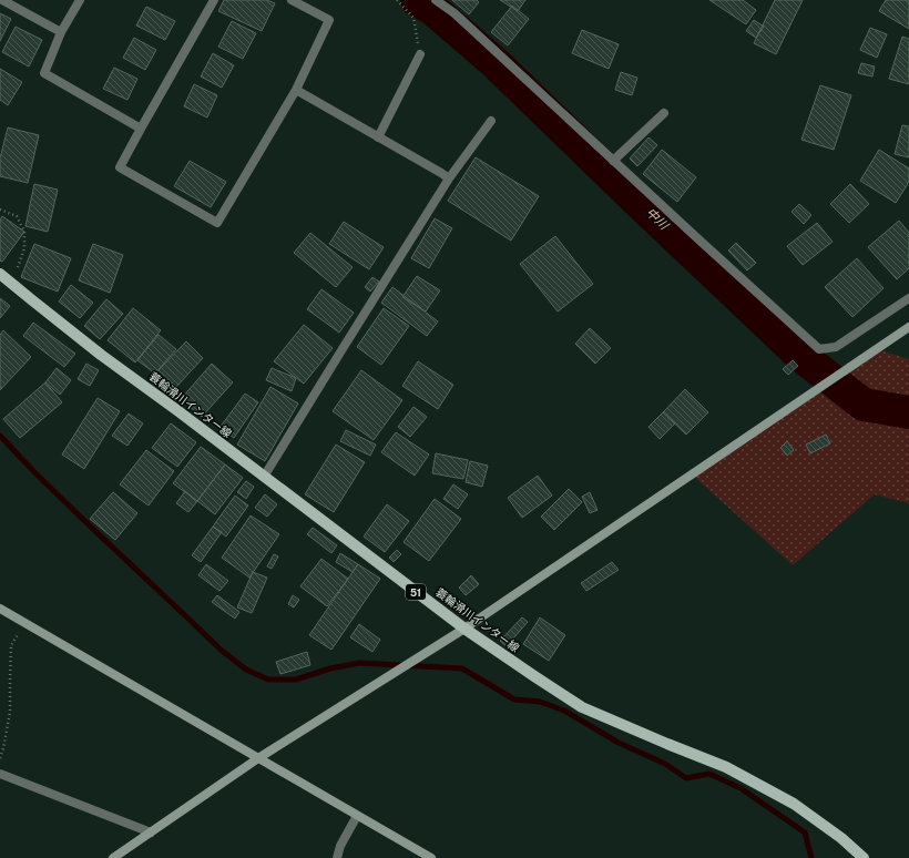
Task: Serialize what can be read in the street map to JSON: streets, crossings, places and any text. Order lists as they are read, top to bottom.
{
  "streets": {
    "main road": ["蓑輪滑川インター線", "51"]
  },
  "water": ["中川"]
}
